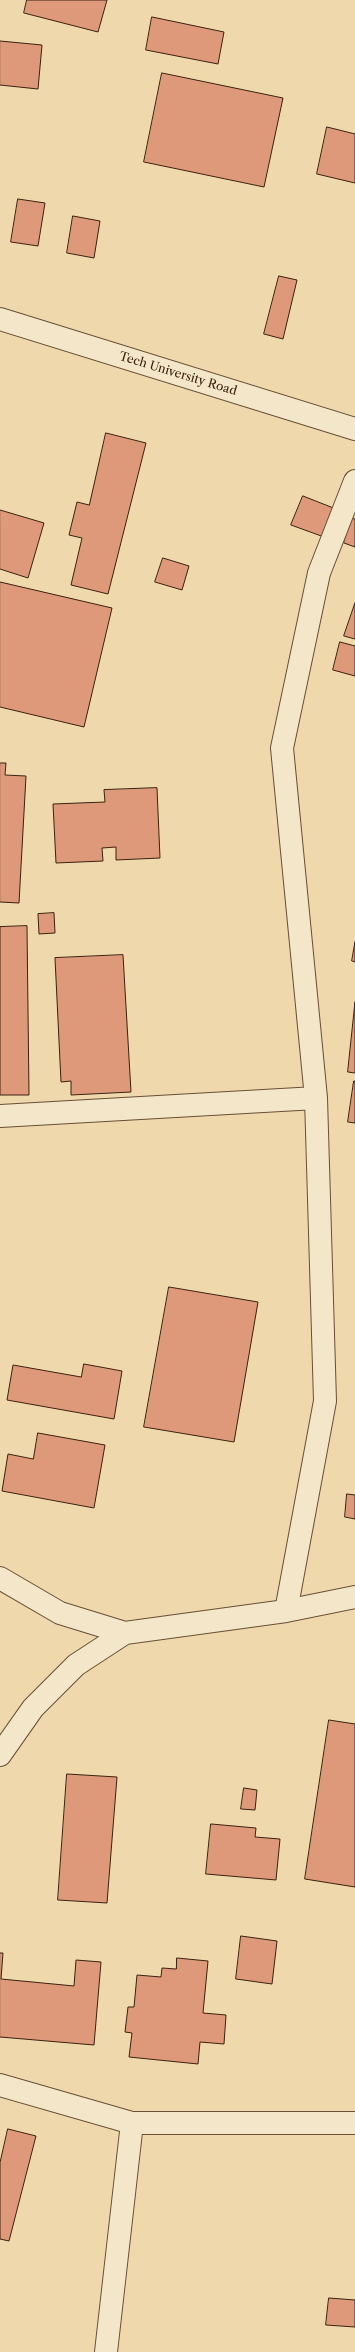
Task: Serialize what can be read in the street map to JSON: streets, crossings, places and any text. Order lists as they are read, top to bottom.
{
  "streets": {
    "street": ["Tech University Road"]
  }
}
